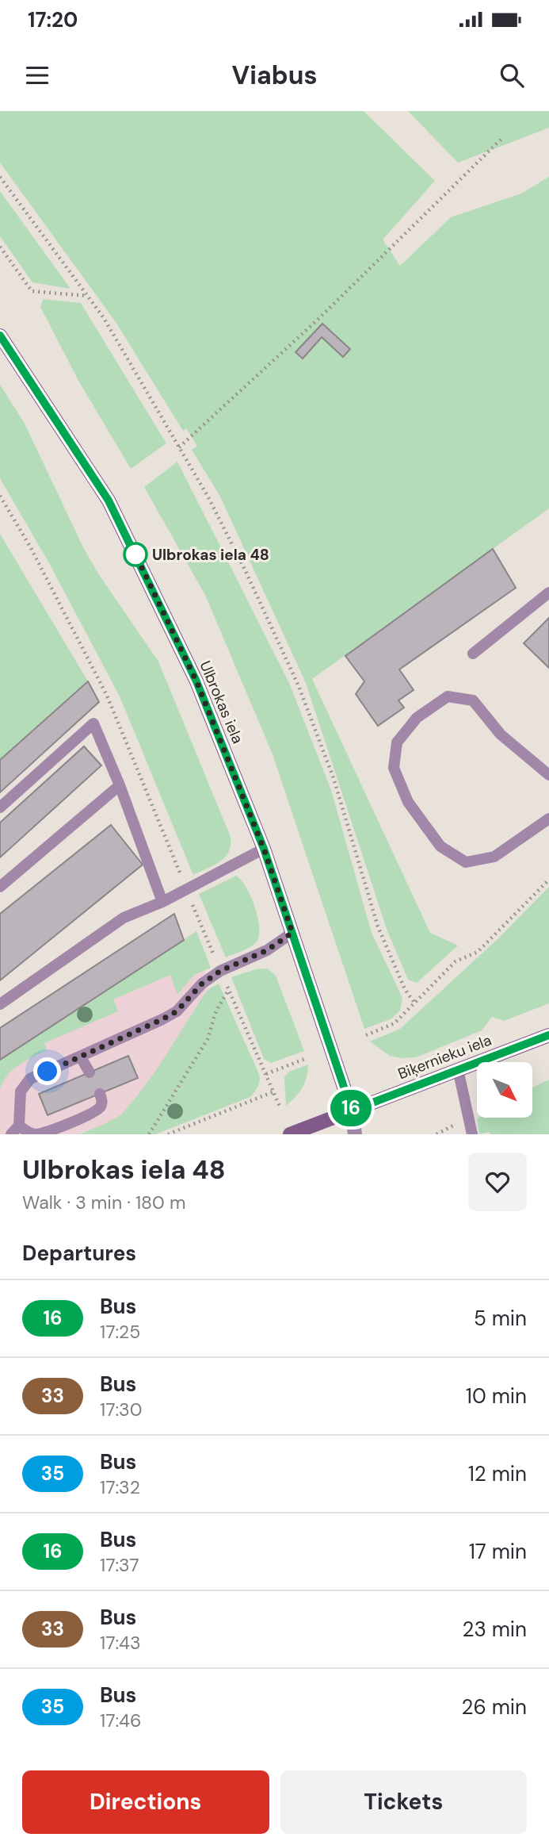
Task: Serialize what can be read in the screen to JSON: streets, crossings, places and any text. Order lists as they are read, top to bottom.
{
  "streets": {
    "main road": ["Ulbrokas iela", "Biķernieku iela"]
  },
  "crossings": [
    ["Ulbrokas iela", "Biķernieku iela"]
  ],
  "places": ["Ulbrokas iela 48"],
  "lines": ["bus line 16"],
  "north": "bottom right",
  "page": {
    "status": "17:20",
    "header": "Viabus",
    "on_map": "16",
    "heading": [
      ["Ulbrokas iela 48", "Walk · 3 min · 180 m"],
      "Departures"
    ],
    "list": [
      {
        "mark": "16",
        "name": "Bus",
        "note": "17:25",
        "value": "5 min"
      },
      {
        "mark": "33",
        "name": "Bus",
        "note": "17:30",
        "value": "10 min"
      },
      {
        "mark": "35",
        "name": "Bus",
        "note": "17:32",
        "value": "12 min"
      },
      {
        "mark": "16",
        "name": "Bus",
        "note": "17:37",
        "value": "17 min"
      },
      {
        "mark": "33",
        "name": "Bus",
        "note": "17:43",
        "value": "23 min"
      },
      {
        "mark": "35",
        "name": "Bus",
        "note": "17:46",
        "value": "26 min"
      }
    ],
    "buttons": ["Directions", "Tickets"]
  }
}
